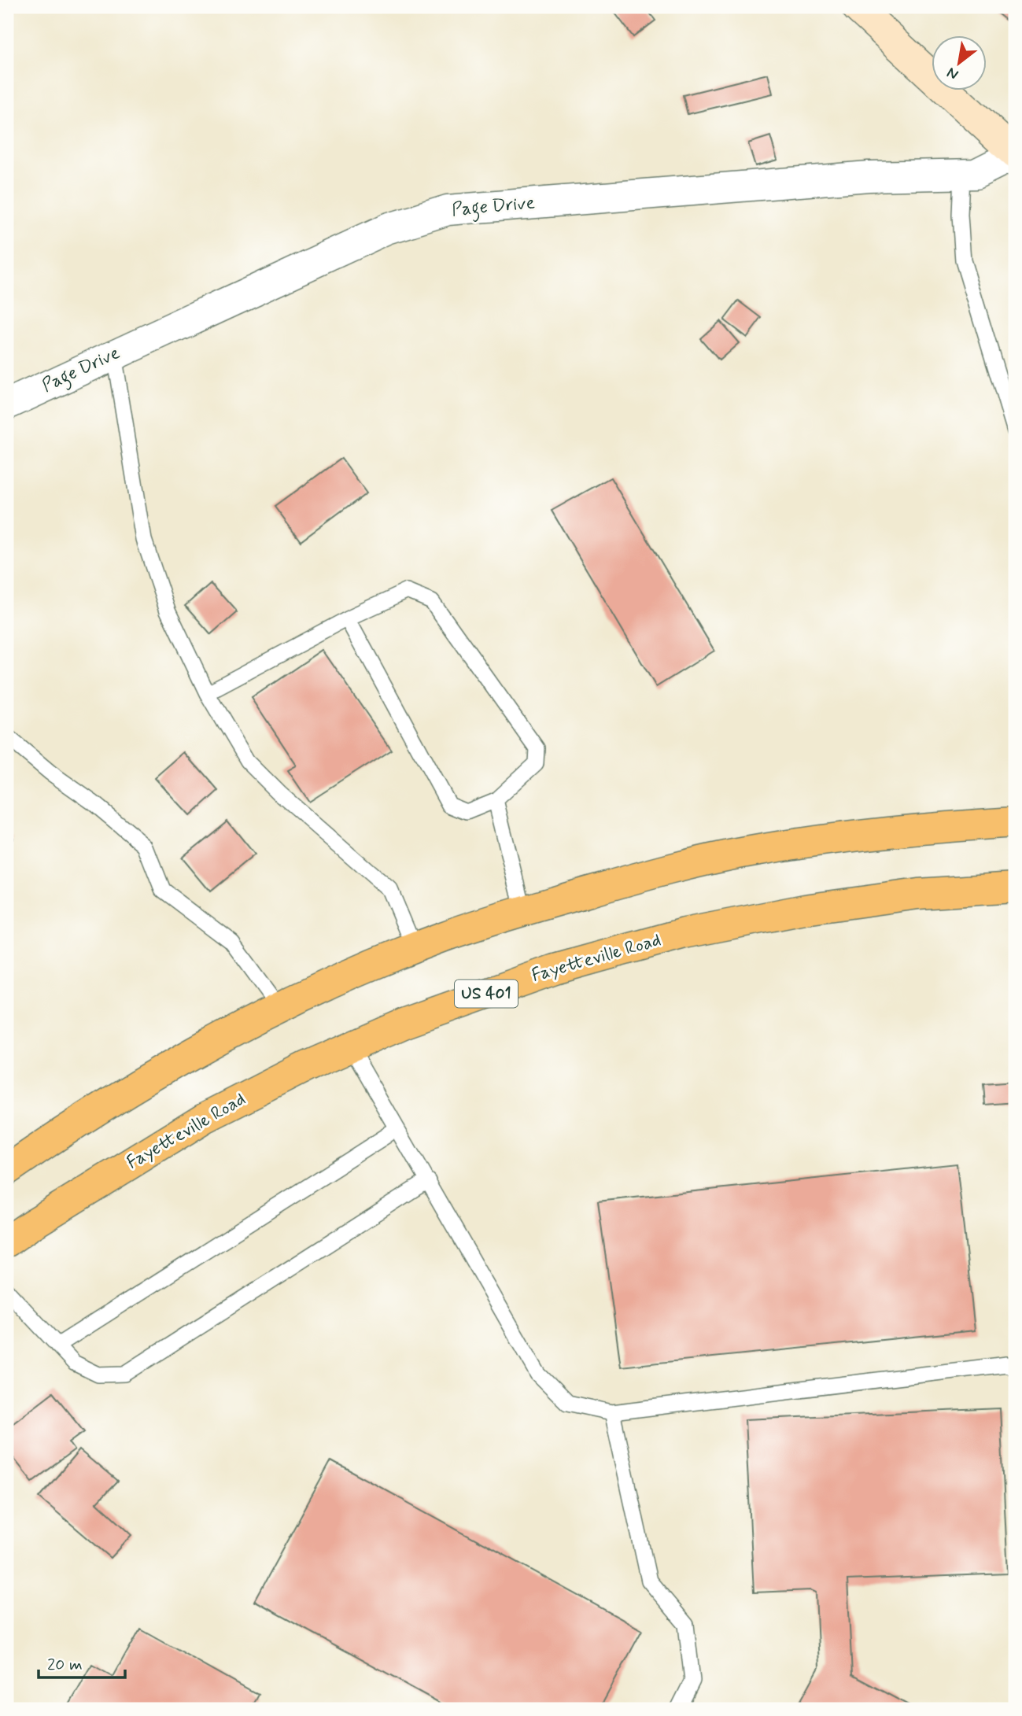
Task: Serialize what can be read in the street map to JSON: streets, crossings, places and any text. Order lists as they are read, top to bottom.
{
  "streets": {
    "highway": ["Fayetteville Road", "US 401"],
    "street": ["Page Drive"]
  },
  "scale_bar": "20 m",
  "north": "bottom left"
}
